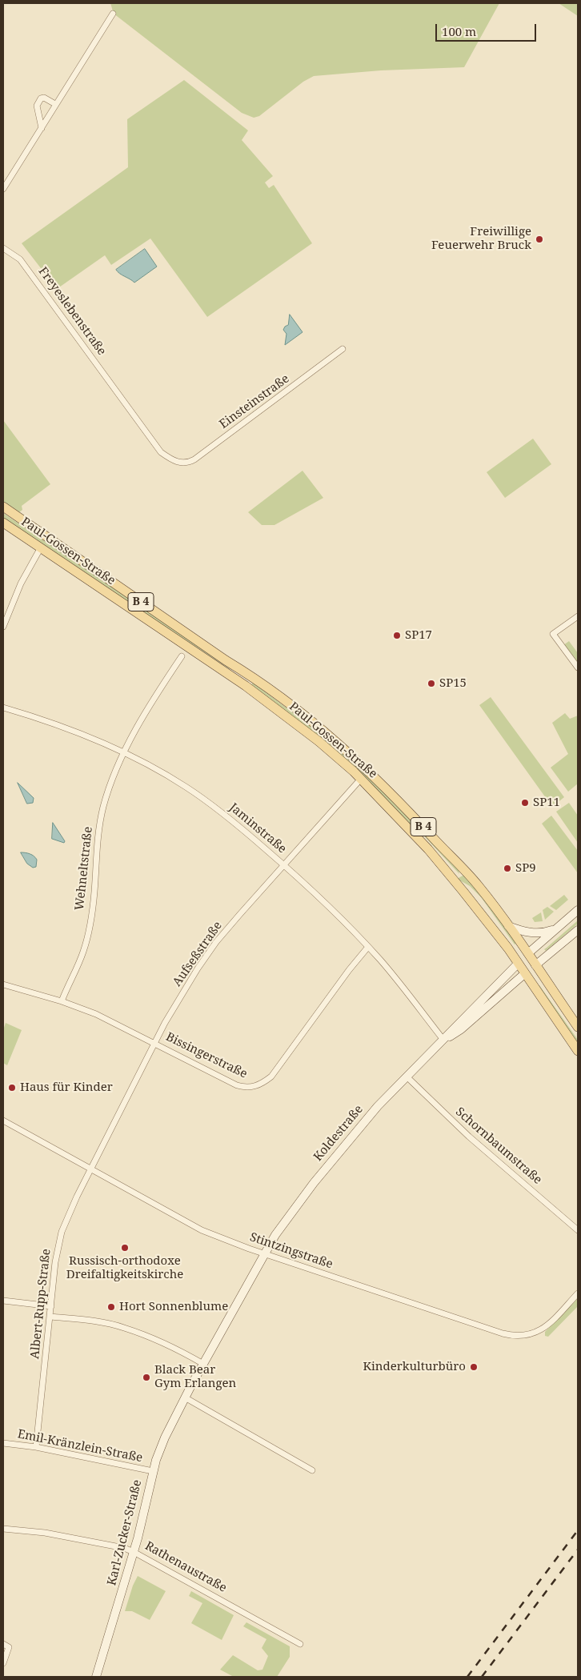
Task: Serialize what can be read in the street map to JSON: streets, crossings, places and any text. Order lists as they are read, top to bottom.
{
  "streets": {
    "main road": ["Paul-Gossen-Straße", "B 4", "Koldestraße"],
    "street": [
      "Freyeslebenstraße",
      "Einsteinstraße",
      "Jaminstraße",
      "Wehneltstraße",
      "Aufseßstraße",
      "Bissingerstraße",
      "Schornbaumstraße",
      "Stintzingstraße",
      "Albert-Rupp-Straße",
      "Emil-Kränzlein-Straße",
      "Karl-Zucker-Straße",
      "Rathenaustraße"
    ]
  },
  "crossings": [
    ["Freyeslebenstraße", "Einsteinstraße"],
    ["Paul-Gossen-Straße", "Aufseßstraße"],
    ["Paul-Gossen-Straße", "Koldestraße"],
    ["Jaminstraße", "Wehneltstraße"],
    ["Jaminstraße", "Aufseßstraße"],
    ["Jaminstraße", "Bissingerstraße"],
    ["Jaminstraße", "Koldestraße"],
    ["Wehneltstraße", "Bissingerstraße"],
    ["Aufseßstraße", "Bissingerstraße"],
    ["Aufseßstraße", "Stintzingstraße"],
    ["Aufseßstraße", "Albert-Rupp-Straße"],
    ["Koldestraße", "Schornbaumstraße"],
    ["Koldestraße", "Stintzingstraße"],
    ["Koldestraße", "Karl-Zucker-Straße"],
    ["Stintzingstraße", "Albert-Rupp-Straße"],
    ["Stintzingstraße", "Karl-Zucker-Straße"],
    ["Albert-Rupp-Straße", "Emil-Kränzlein-Straße"],
    ["Emil-Kränzlein-Straße", "Karl-Zucker-Straße"],
    ["Karl-Zucker-Straße", "Rathenaustraße"]
  ],
  "places": [
    "Freiwillige Feuerwehr Bruck",
    "SP17",
    "SP15",
    "SP11",
    "SP9",
    "Haus für Kinder",
    "Russisch-orthodoxe Dreifaltigkeitskirche",
    "Hort Sonnenblume",
    "Kinderkulturbüro",
    "Black Bear Gym Erlangen"
  ],
  "scale_bar": "100 m"
}
